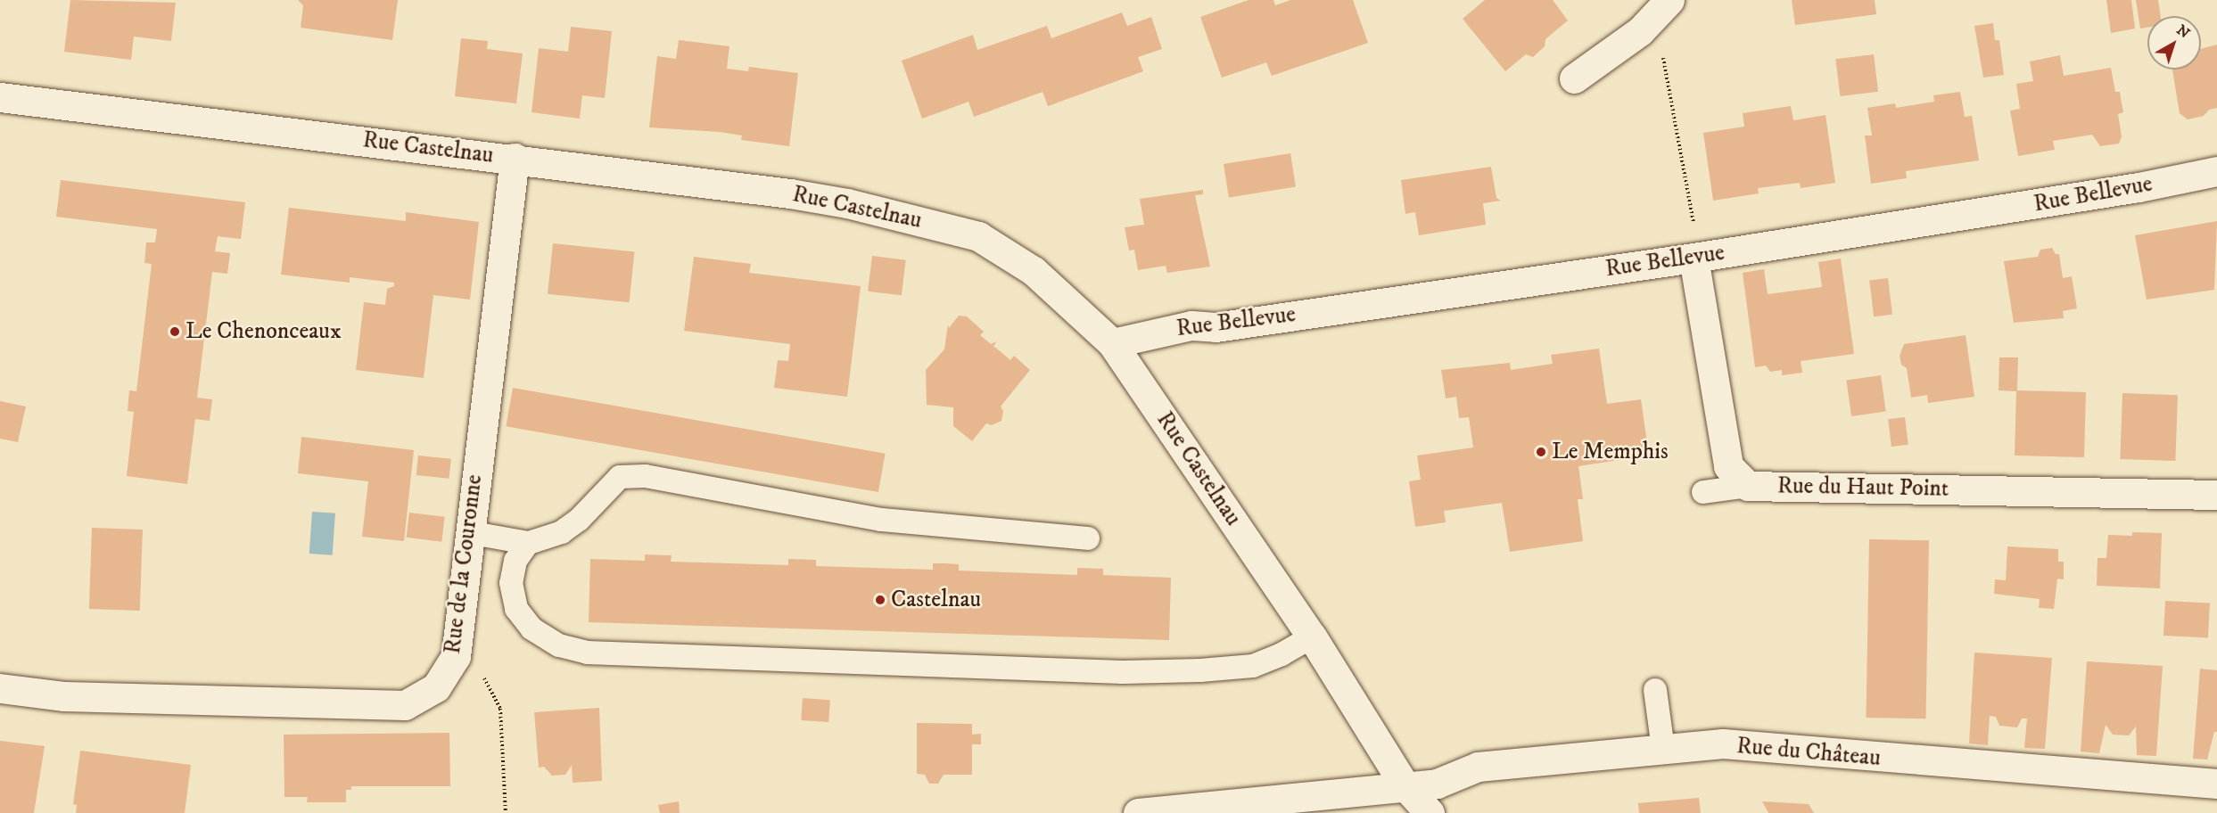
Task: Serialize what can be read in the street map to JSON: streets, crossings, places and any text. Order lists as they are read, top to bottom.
{
  "streets": {
    "street": [
      "Rue Castelnau",
      "Rue Bellevue",
      "Rue du Haut Point",
      "Rue de la Couronne",
      "Rue du Château"
    ]
  },
  "crossings": [
    ["Rue Castelnau", "Rue Bellevue"],
    ["Rue Castelnau", "Rue de la Couronne"],
    ["Rue Castelnau", "Rue du Château"],
    ["Rue Bellevue", "Rue du Haut Point"]
  ],
  "places": ["Le Chenonceaux", "Le Memphis", "Castelnau"],
  "north": "top right"
}
